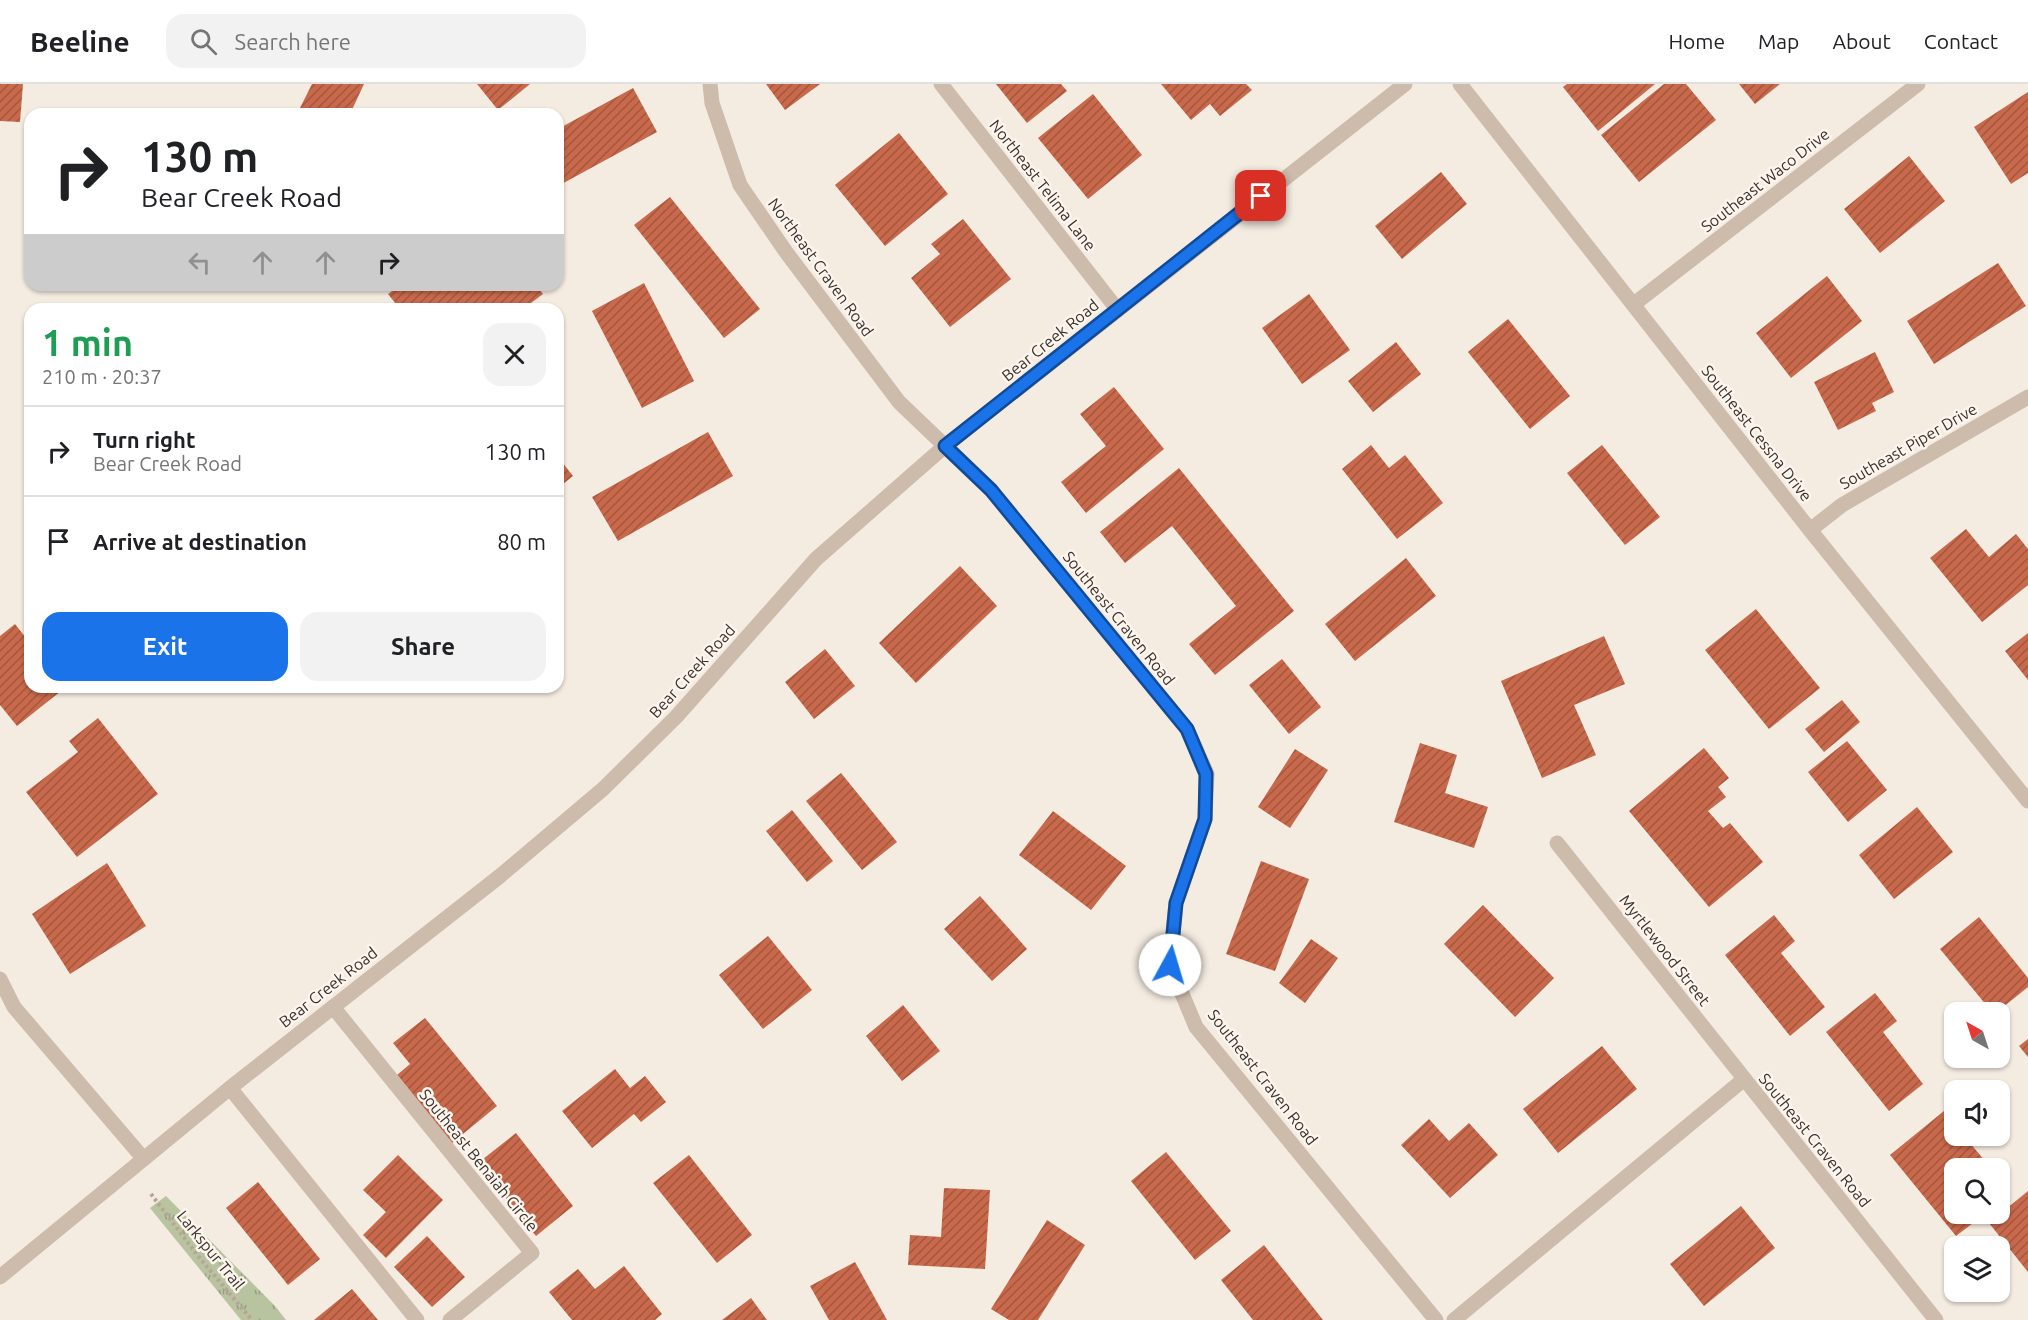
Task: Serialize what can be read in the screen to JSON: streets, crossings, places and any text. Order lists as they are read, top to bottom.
{
  "streets": {
    "street": [
      "Southeast Waco Drive",
      "Northeast Telima Lane",
      "Northeast Craven Road",
      "Bear Creek Road",
      "Southeast Cessna Drive",
      "Southeast Piper Drive",
      "Southeast Craven Road",
      "Myrtlewood Street",
      "Southeast Benaiah Circle"
    ],
    "path": ["Larkspur Trail"]
  },
  "crossings": [
    ["Southeast Waco Drive", "Southeast Cessna Drive"],
    ["Northeast Telima Lane", "Bear Creek Road"],
    ["Northeast Craven Road", "Bear Creek Road"],
    ["Northeast Craven Road", "Southeast Craven Road"],
    ["Bear Creek Road", "Southeast Craven Road"],
    ["Bear Creek Road", "Southeast Benaiah Circle"],
    ["Southeast Cessna Drive", "Southeast Piper Drive"],
    ["Southeast Craven Road", "Myrtlewood Street"]
  ],
  "north": "top left",
  "page": {
    "header": "Beeline",
    "search": "Search here",
    "nav": [
      "Home",
      "Map",
      "About",
      "Contact"
    ],
    "turn": ["130 m", "Bear Creek Road"],
    "heading": ["1 min", "210 m · 20:37"],
    "list": [
      {
        "name": "Turn right",
        "note": "Bear Creek Road",
        "value": "130 m"
      },
      {
        "name": "Arrive at destination",
        "value": "80 m"
      }
    ],
    "buttons": ["Exit", "Share"]
  }
}
